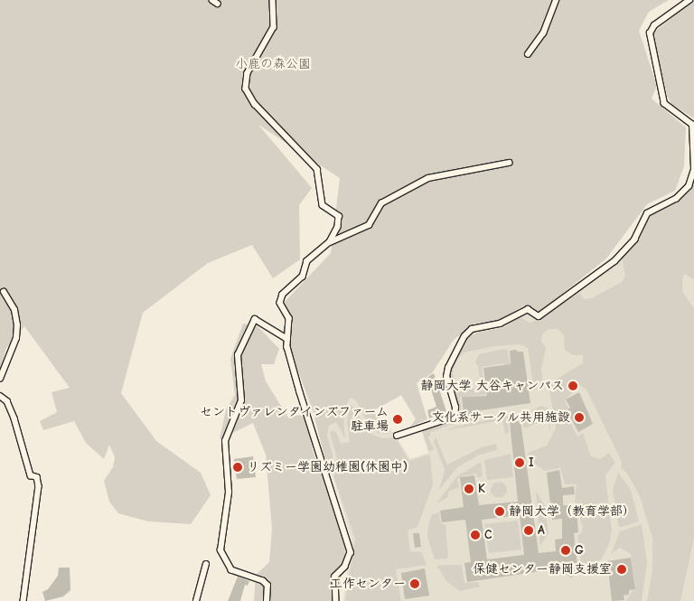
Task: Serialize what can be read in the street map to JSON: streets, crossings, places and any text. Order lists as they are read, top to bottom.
{
  "parks": ["小鹿の森公園"],
  "places": [
    "静岡大学 大谷キャンパス",
    "文化系サークル共用施設",
    "セントヴァレンタインズファーム 駐車場",
    "I",
    "リズミー学園幼稚園(休園中)",
    "K",
    "静岡大学（教育学部）",
    "A",
    "C",
    "G",
    "保健センター静岡支援室",
    "工作センター"
  ]
}
